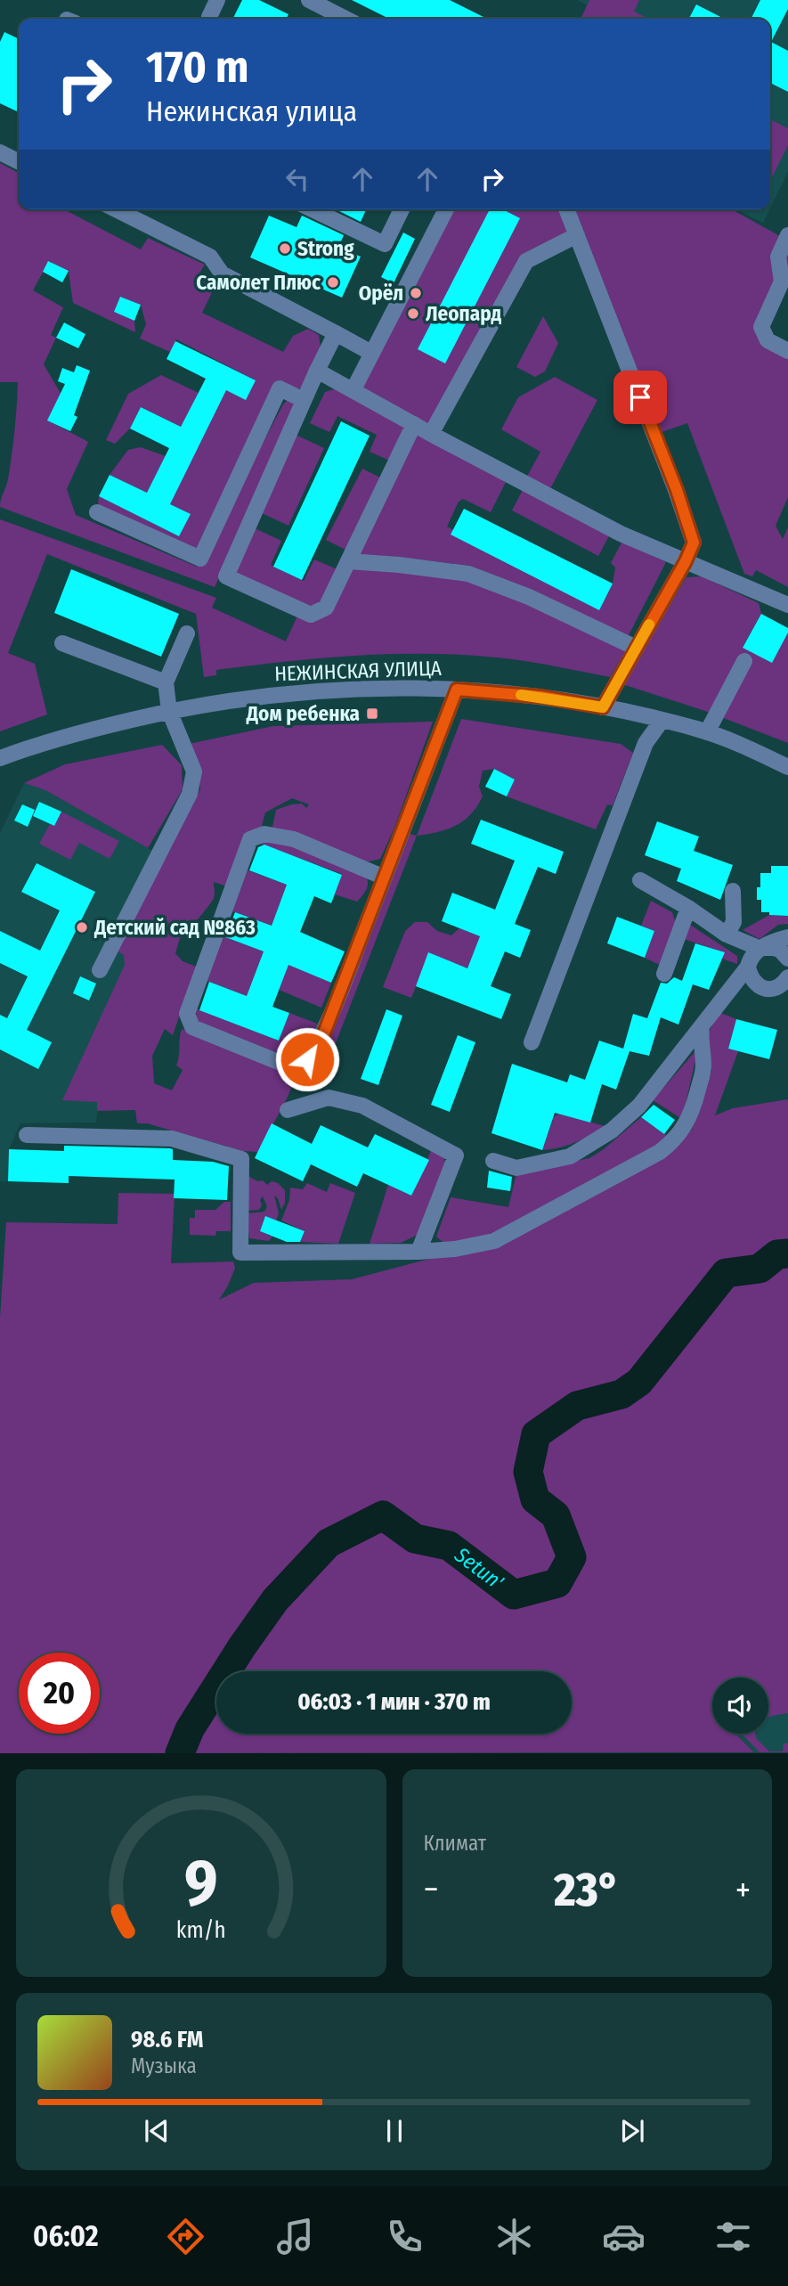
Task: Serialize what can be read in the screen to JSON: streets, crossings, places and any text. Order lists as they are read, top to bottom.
{
  "streets": {
    "street": ["НЕЖИНСКАЯ УЛИЦА"]
  },
  "water": ["Setun'"],
  "places": {
    "other": [
      "Strong",
      "Самолет Плюс",
      "Орёл",
      "Леопард",
      "Детский сад №863"
    ],
    "transit": ["Дом ребенка"]
  },
  "page": {
    "turn": ["170 m", "Нежинская улица"],
    "limit": "20",
    "trip": "06:03 · 1 мин · 370 m",
    "tile": "Климат",
    "heat": ["−", "23°", "+"],
    "song": ["98.6 FM", "Музыка"],
    "tabs": "06:02",
    "gauge": ["9", "km/h"]
  }
}
